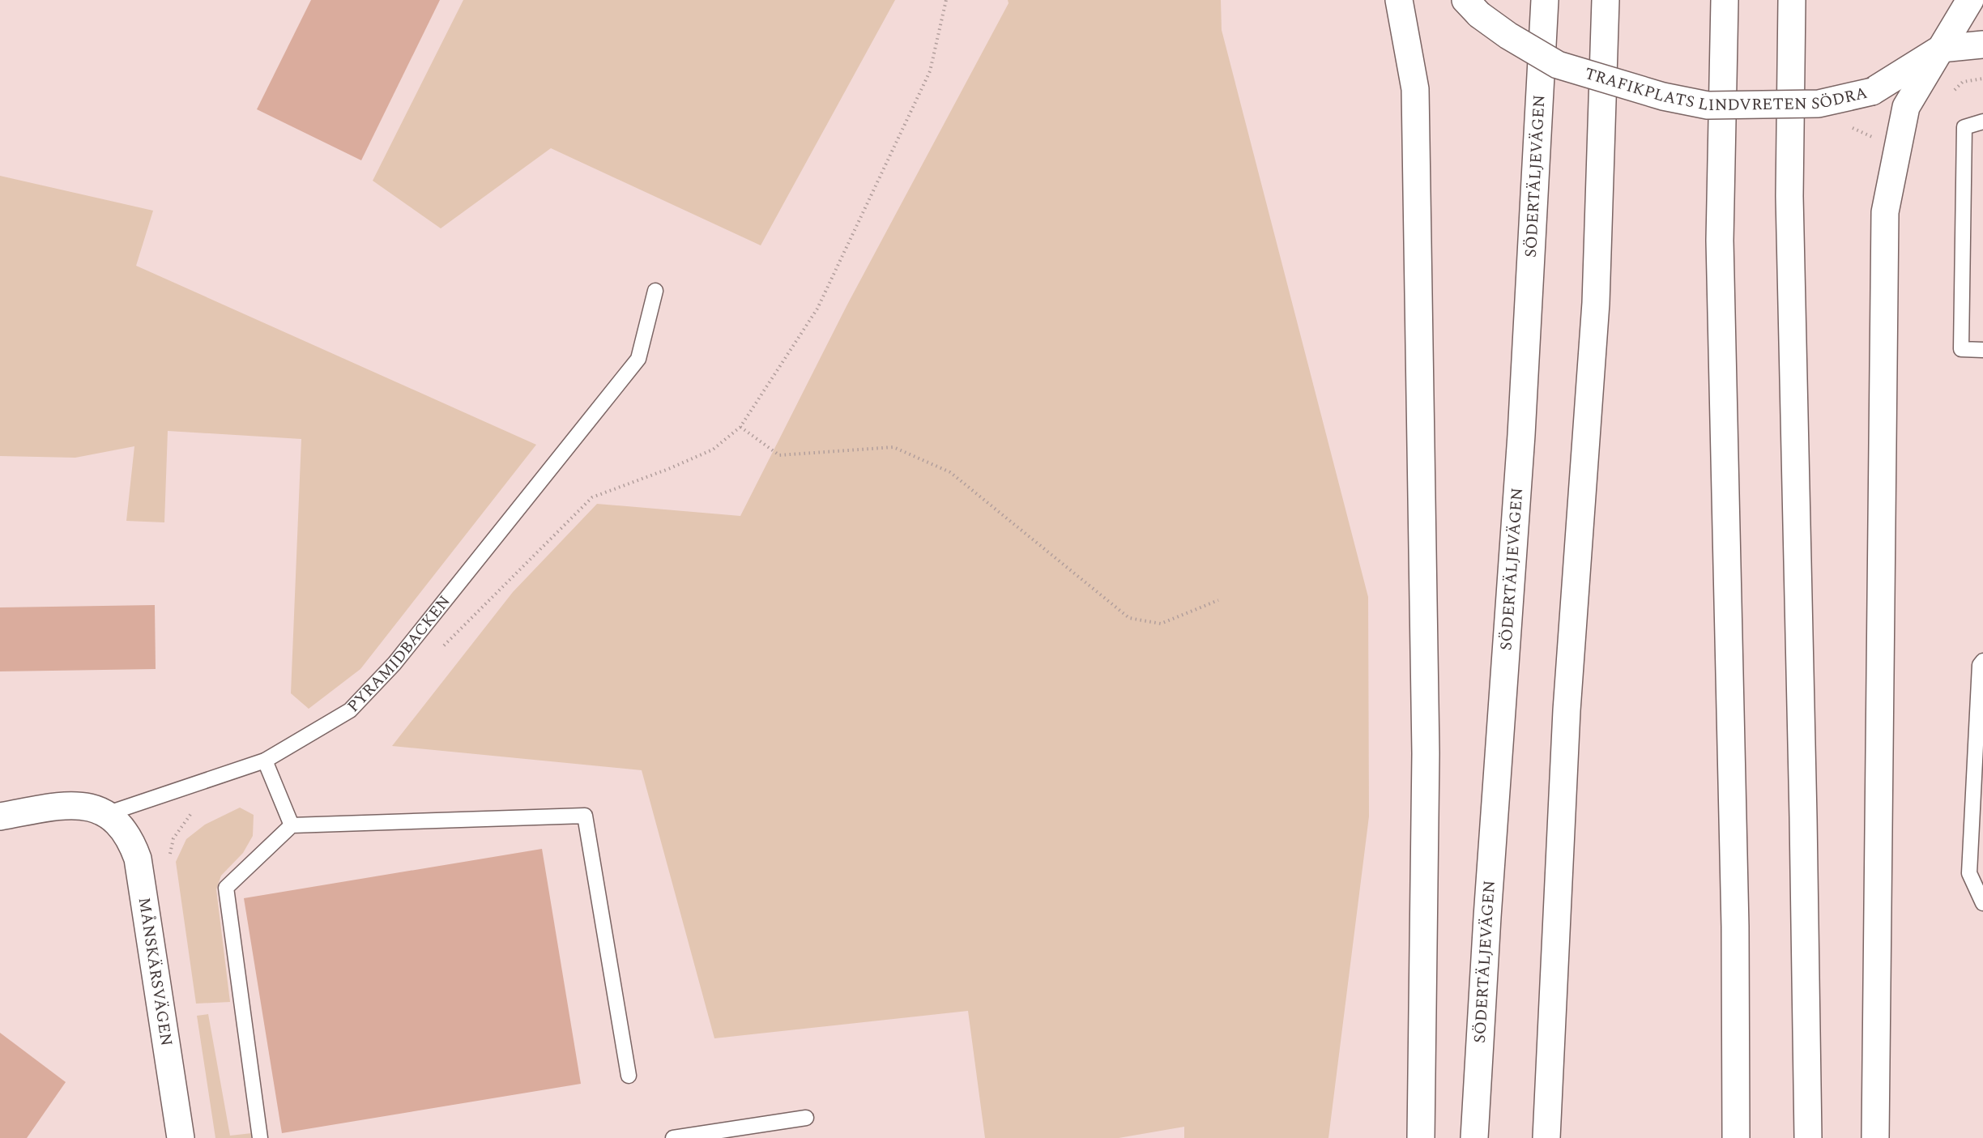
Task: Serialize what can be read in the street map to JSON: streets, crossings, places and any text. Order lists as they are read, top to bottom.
{
  "streets": {
    "main road": ["TRAFIKPLATS LINDVRETEN SÖDRA", "SÖDERTÄLJEVÄGEN", "MÅNSKÄRSVÄGEN"],
    "lane": ["PYRAMIDBACKEN"]
  },
  "crossings": [
    ["PYRAMIDBACKEN", "MÅNSKÄRSVÄGEN"]
  ]
}
